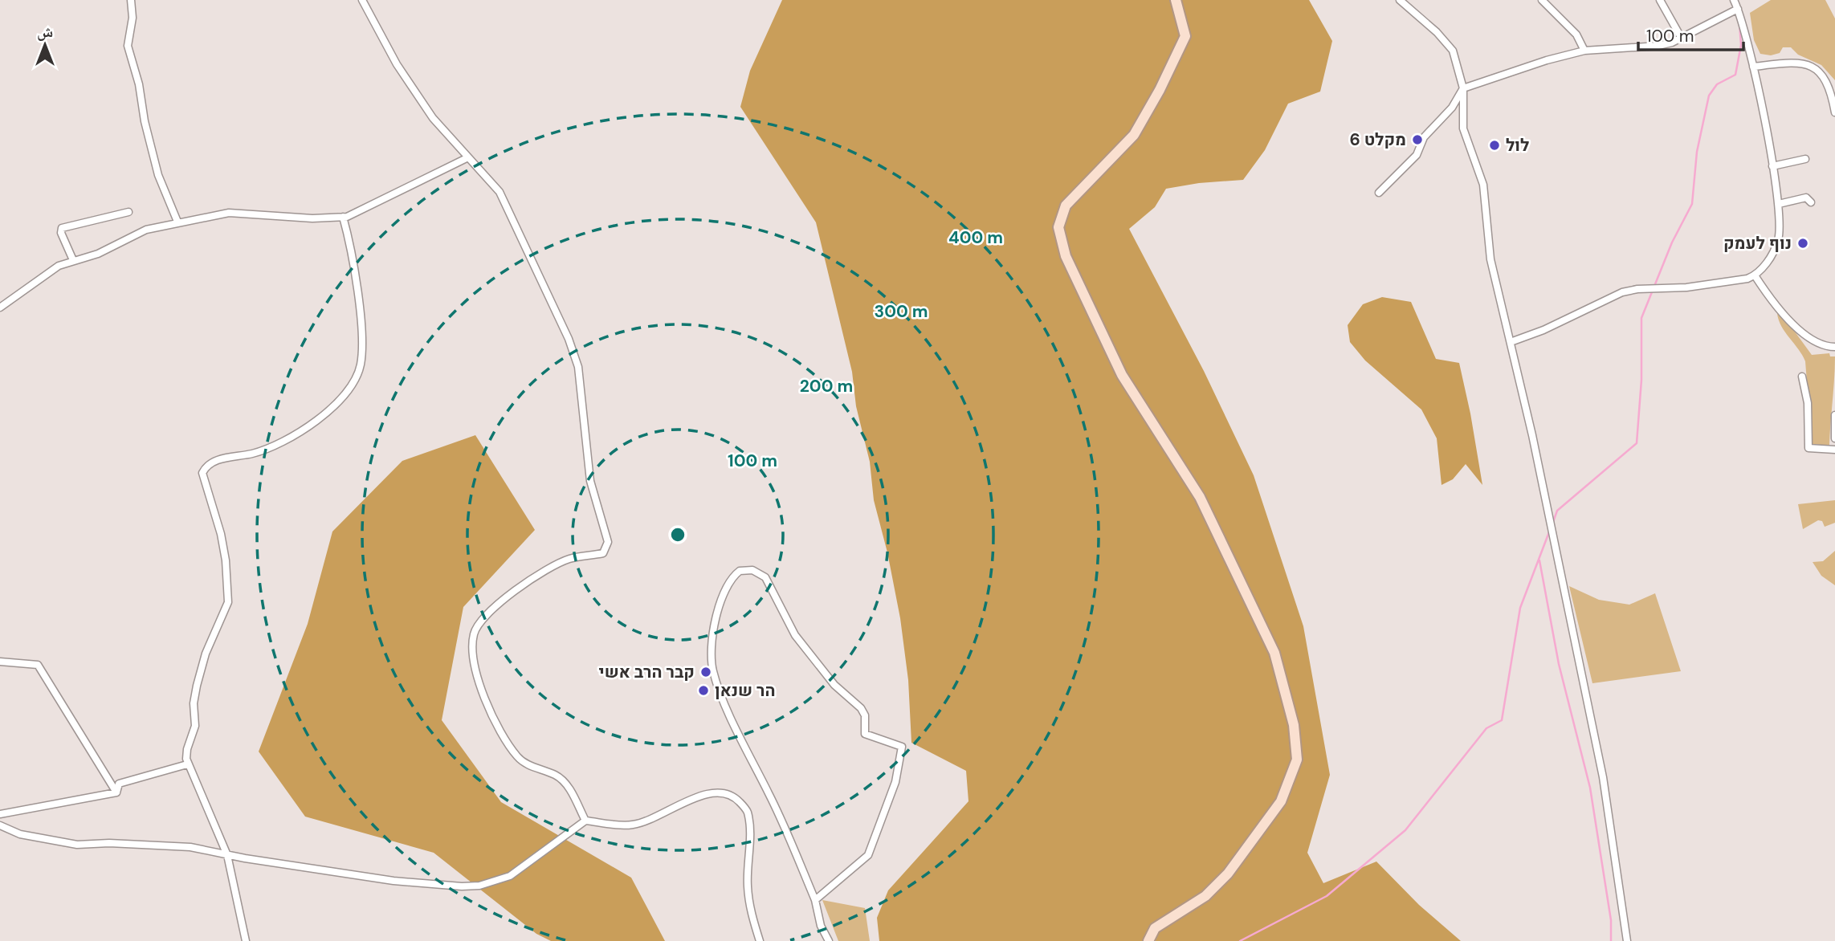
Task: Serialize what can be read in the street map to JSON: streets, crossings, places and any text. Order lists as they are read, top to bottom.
{
  "places": [
    "מקלט 6",
    "לול",
    "נוף לעמק",
    "קבר הרב אשי",
    "הר שנאן"
  ],
  "scale_bar": "100 m",
  "north": "top",
  "rings": [
    "400 m",
    "300 m",
    "200 m",
    "100 m"
  ]
}
